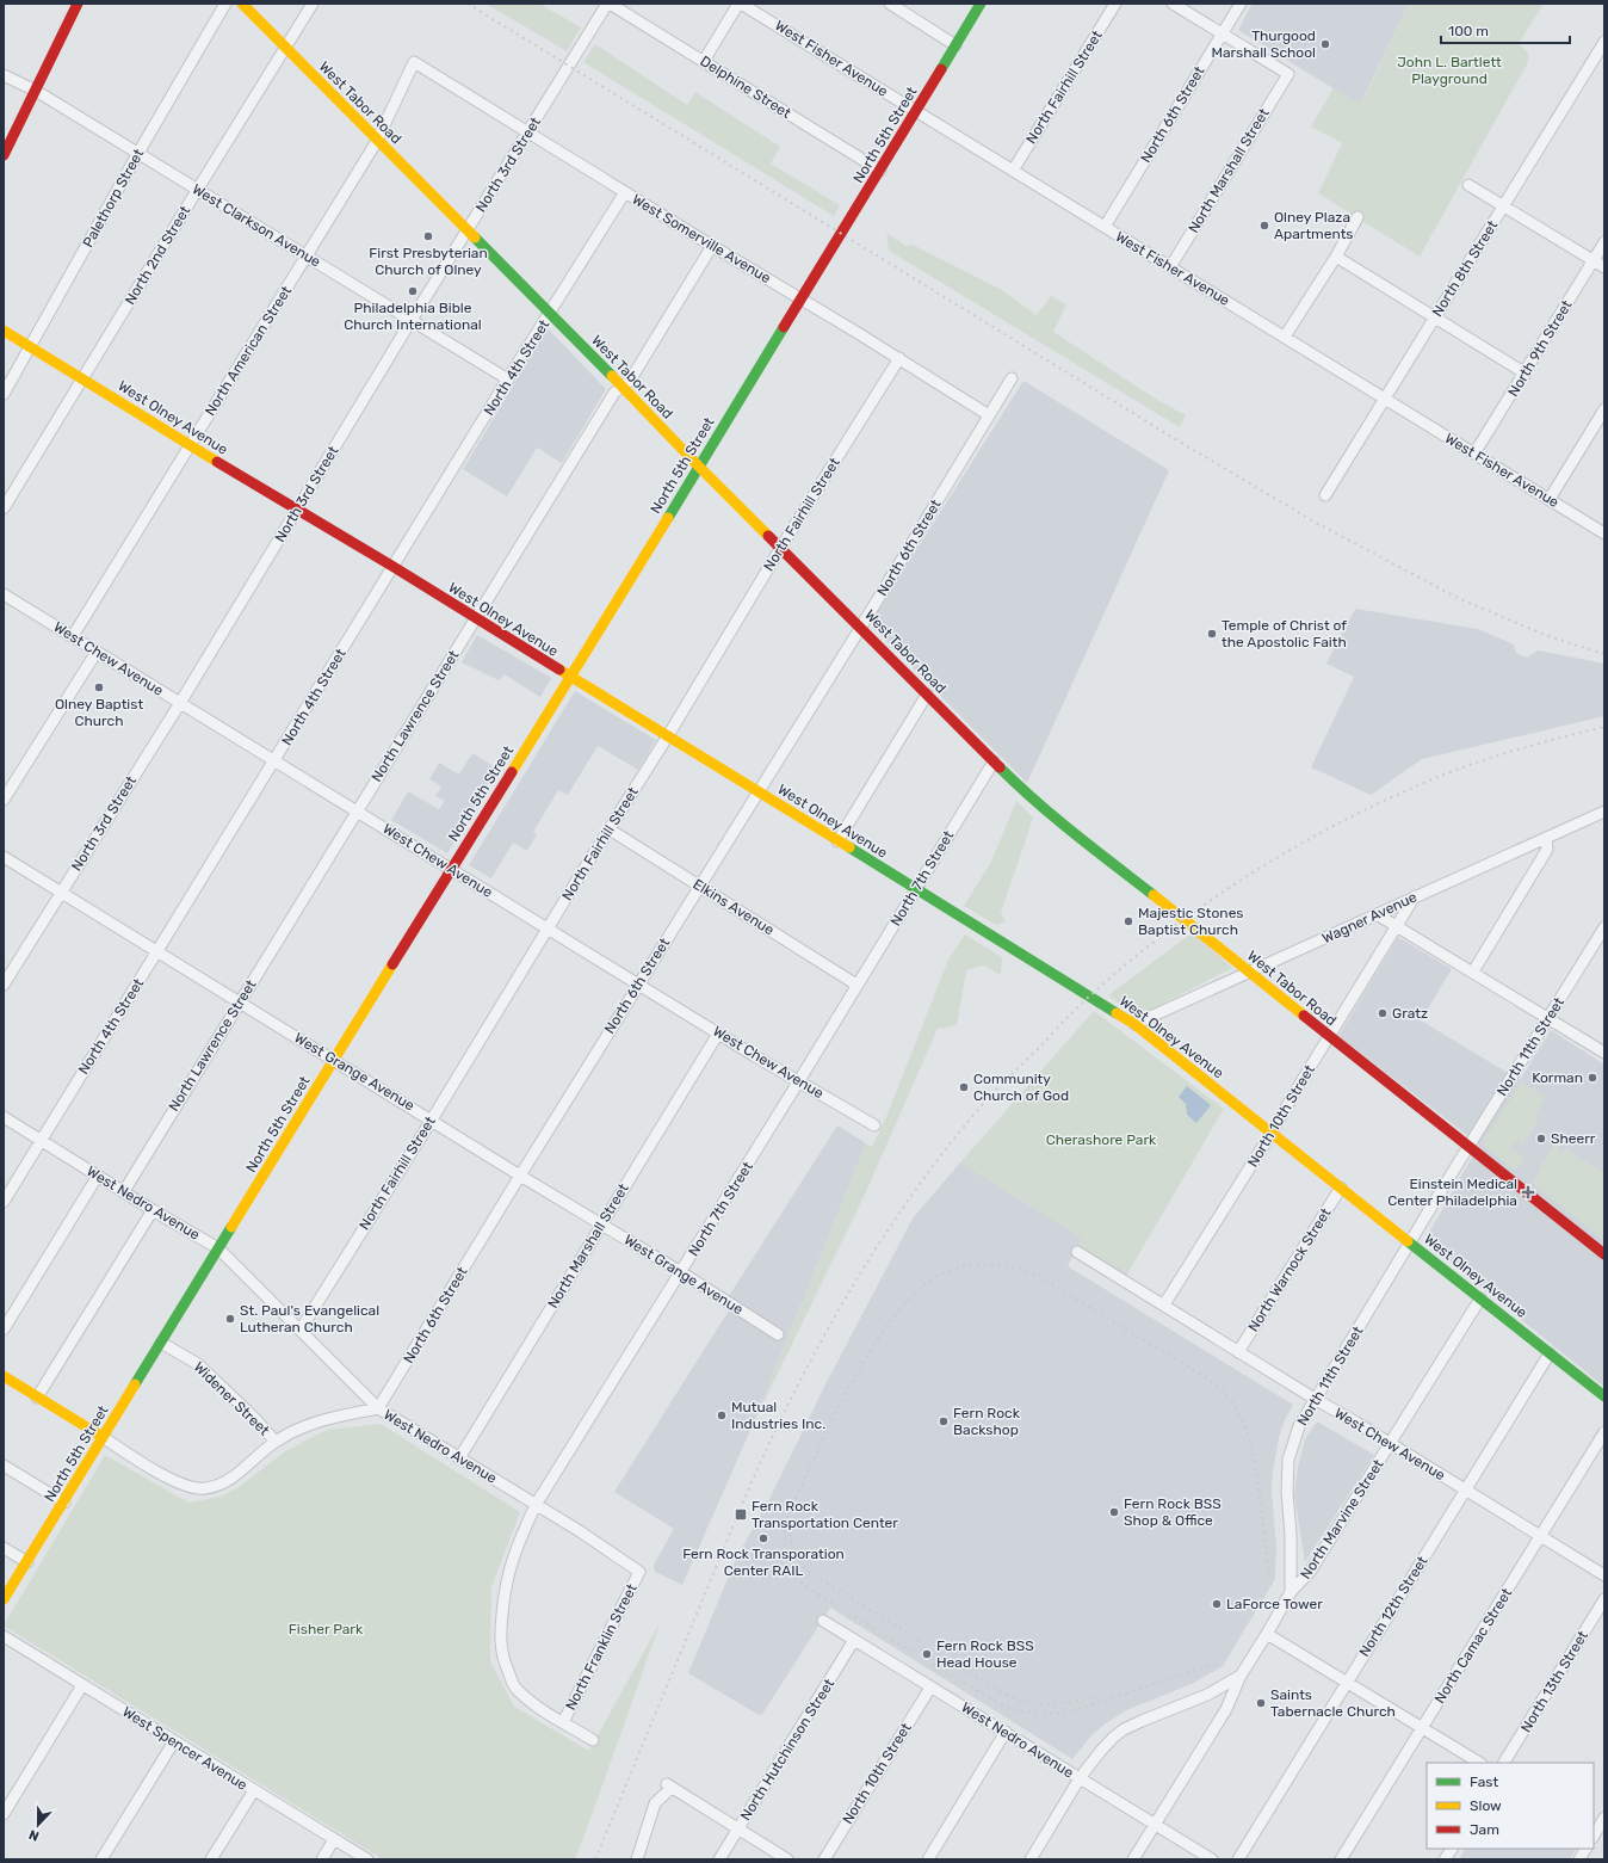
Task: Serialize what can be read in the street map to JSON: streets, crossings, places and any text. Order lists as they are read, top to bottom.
{
  "streets": {
    "street": [
      "West Fisher Avenue",
      "Delphine Street",
      "North Fairhill Street",
      "West Tabor Road",
      "North 6th Street",
      "North 5th Street",
      "North 3rd Street",
      "North Marshall Street",
      "Palethorp Street",
      "West Clarkson Avenue",
      "West Somerville Avenue",
      "North 2nd Street",
      "North 8th Street",
      "North 9th Street",
      "North American Street",
      "North 4th Street",
      "West Olney Avenue",
      "West Chew Avenue",
      "North Lawrence Street",
      "North 7th Street",
      "Elkins Avenue",
      "Wagner Avenue",
      "North 11th Street",
      "West Grange Avenue",
      "North 10th Street",
      "West Nedro Avenue",
      "North Warnock Street",
      "Widener Street",
      "North Marvine Street",
      "North 12th Street",
      "North Camac Street",
      "North Franklin Street",
      "North 13th Street",
      "West Spencer Avenue",
      "North Hutchinson Street"
    ]
  },
  "crossings": [
    ["West Fisher Avenue", "North Fairhill Street"],
    ["West Fisher Avenue", "North 6th Street"],
    ["West Fisher Avenue", "North 5th Street"],
    ["West Fisher Avenue", "North Marshall Street"],
    ["West Fisher Avenue", "North 8th Street"],
    ["West Fisher Avenue", "North 9th Street"],
    ["Delphine Street", "North 5th Street"],
    ["Delphine Street", "North 3rd Street"],
    ["North Fairhill Street", "West Tabor Road"],
    ["North Fairhill Street", "West Somerville Avenue"],
    ["North Fairhill Street", "West Olney Avenue"],
    ["North Fairhill Street", "West Chew Avenue"],
    ["North Fairhill Street", "Elkins Avenue"],
    ["North Fairhill Street", "West Grange Avenue"],
    ["North Fairhill Street", "West Nedro Avenue"],
    ["West Tabor Road", "North 6th Street"],
    ["West Tabor Road", "North 5th Street"],
    ["West Tabor Road", "North 3rd Street"],
    ["West Tabor Road", "North 2nd Street"],
    ["West Tabor Road", "North American Street"],
    ["West Tabor Road", "North 4th Street"],
    ["West Tabor Road", "North Lawrence Street"],
    ["West Tabor Road", "North 7th Street"],
    ["West Tabor Road", "Wagner Avenue"],
    ["West Tabor Road", "North 11th Street"],
    ["West Tabor Road", "North 10th Street"],
    ["North 6th Street", "North Marshall Street"],
    ["North 6th Street", "West Somerville Avenue"],
    ["North 6th Street", "West Olney Avenue"],
    ["North 6th Street", "West Chew Avenue"],
    ["North 6th Street", "Elkins Avenue"],
    ["North 6th Street", "West Grange Avenue"],
    ["North 6th Street", "West Nedro Avenue"],
    ["North 5th Street", "West Somerville Avenue"],
    ["North 5th Street", "West Olney Avenue"],
    ["North 5th Street", "West Chew Avenue"],
    ["North 5th Street", "West Grange Avenue"],
    ["North 5th Street", "West Nedro Avenue"],
    ["North 5th Street", "Widener Street"],
    ["North 3rd Street", "West Clarkson Avenue"],
    ["North 3rd Street", "West Somerville Avenue"],
    ["North 3rd Street", "West Olney Avenue"],
    ["North 3rd Street", "West Chew Avenue"],
    ["North 3rd Street", "West Grange Avenue"],
    ["North Marshall Street", "West Chew Avenue"],
    ["North Marshall Street", "West Grange Avenue"],
    ["North Marshall Street", "West Nedro Avenue"],
    ["Palethorp Street", "West Clarkson Avenue"],
    ["Palethorp Street", "West Olney Avenue"],
    ["West Clarkson Avenue", "North 2nd Street"],
    ["West Clarkson Avenue", "North American Street"],
    ["West Clarkson Avenue", "North 4th Street"],
    ["West Somerville Avenue", "North American Street"],
    ["West Somerville Avenue", "North 4th Street"],
    ["West Somerville Avenue", "North Lawrence Street"],
    ["North 2nd Street", "West Olney Avenue"],
    ["North American Street", "West Olney Avenue"],
    ["North American Street", "West Chew Avenue"],
    ["North 4th Street", "West Olney Avenue"],
    ["North 4th Street", "West Chew Avenue"],
    ["North 4th Street", "West Grange Avenue"],
    ["North 4th Street", "West Nedro Avenue"],
    ["West Olney Avenue", "North Lawrence Street"],
    ["West Olney Avenue", "North 7th Street"],
    ["West Olney Avenue", "Wagner Avenue"],
    ["West Olney Avenue", "North 11th Street"],
    ["West Olney Avenue", "North 10th Street"],
    ["West Olney Avenue", "North Warnock Street"],
    ["West Olney Avenue", "North Marvine Street"],
    ["West Olney Avenue", "North 12th Street"],
    ["West Chew Avenue", "North Lawrence Street"],
    ["West Chew Avenue", "North 7th Street"],
    ["West Chew Avenue", "North 11th Street"],
    ["West Chew Avenue", "North 10th Street"],
    ["West Chew Avenue", "North Warnock Street"],
    ["West Chew Avenue", "North Marvine Street"],
    ["West Chew Avenue", "North 12th Street"],
    ["West Chew Avenue", "North Camac Street"],
    ["North Lawrence Street", "West Grange Avenue"],
    ["North Lawrence Street", "West Nedro Avenue"],
    ["North 7th Street", "Elkins Avenue"],
    ["North 7th Street", "West Grange Avenue"],
    ["North 7th Street", "West Nedro Avenue"],
    ["North 7th Street", "North Franklin Street"],
    ["Wagner Avenue", "North 10th Street"],
    ["North 11th Street", "West Nedro Avenue"],
    ["North 11th Street", "North Marvine Street"],
    ["North 10th Street", "West Nedro Avenue"],
    ["West Nedro Avenue", "North Franklin Street"],
    ["West Nedro Avenue", "North Hutchinson Street"]
  ],
  "parks": ["John L. Bartlett Playground", "Cherashore Park", "Fisher Park"],
  "places": {
    "other": [
      "Thurgood Marshall School",
      "Olney Plaza Apartments",
      "First Presbyterian Church of Olney",
      "Philadelphia Bible Church International",
      "Temple of Christ of the Apostolic Faith",
      "Olney Baptist Church",
      "Majestic Stones Baptist Church",
      "Gratz",
      "Korman",
      "Community Church of God",
      "Sheerr",
      "St. Paul's Evangelical Lutheran Church",
      "Mutual Industries Inc.",
      "Fern Rock Backshop",
      "Fern Rock BSS Shop & Office",
      "Fern Rock Transporation Center RAIL",
      "LaForce Tower",
      "Fern Rock BSS Head House",
      "Saints Tabernacle Church"
    ],
    "health": ["Einstein Medical Center Philadelphia"],
    "transit": ["Fern Rock Transportation Center"]
  },
  "legend": ["Fast", "Slow", "Jam"],
  "scale_bar": "100 m",
  "north": "bottom"
}
